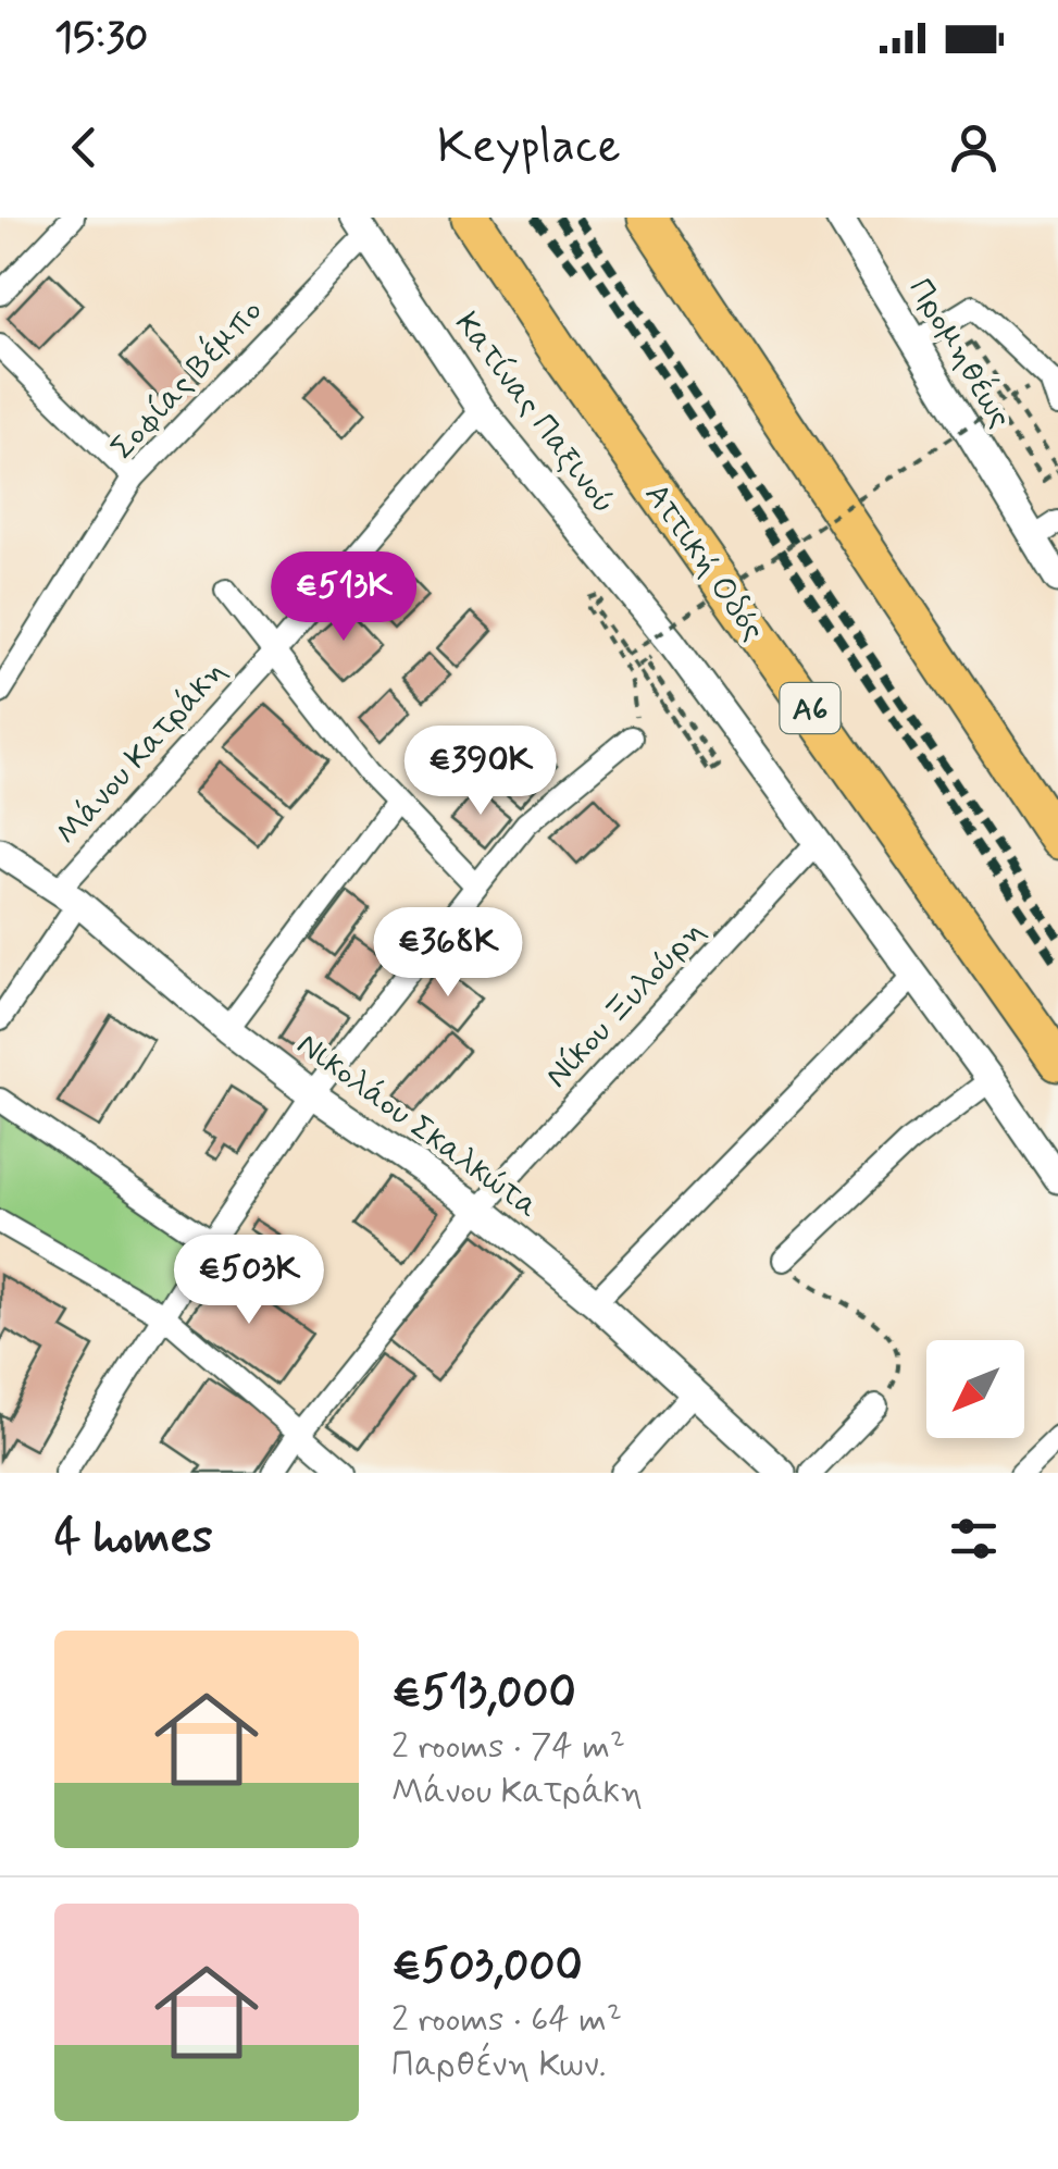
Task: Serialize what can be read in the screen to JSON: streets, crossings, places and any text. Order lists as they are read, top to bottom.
{
  "streets": {
    "highway": ["Αττική Οδός", "Α6"],
    "street": [
      "Προμηθέως",
      "Σοφίας Βέμπο",
      "Κατίνας Παξινού",
      "Μάνου Κατράκη",
      "Νίκου Ξυλούρη",
      "Νικολάου Σκαλκώτα"
    ]
  },
  "crossings": [
    ["Σοφίας Βέμπο", "Κατίνας Παξινού"],
    ["Κατίνας Παξινού", "Μάνου Κατράκη"],
    ["Κατίνας Παξινού", "Νίκου Ξυλούρη"],
    ["Μάνου Κατράκη", "Νικολάου Σκαλκώτα"],
    ["Νίκου Ξυλούρη", "Νικολάου Σκαλκώτα"]
  ],
  "north": "bottom left",
  "page": {
    "status": "15:30",
    "header": "Keyplace",
    "price": [
      "€513K",
      "€390K",
      "€368K",
      "€503K"
    ],
    "heading": "4 homes",
    "list": [
      {
        "name": "€513,000",
        "note": "2 rooms · 74 m² · Μάνου Κατράκη"
      },
      {
        "name": "€503,000",
        "note": "2 rooms · 64 m² · Παρθένη Κων."
      }
    ]
  }
}
